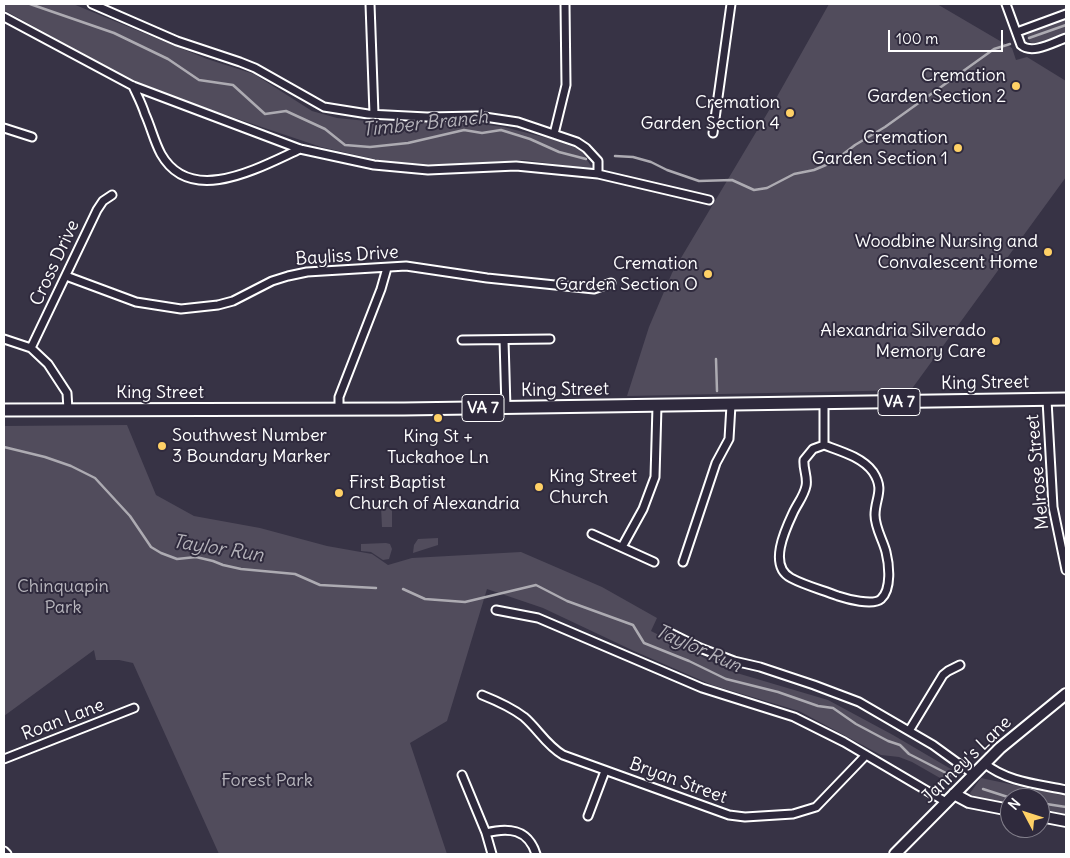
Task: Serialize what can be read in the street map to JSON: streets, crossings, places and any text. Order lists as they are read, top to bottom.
{
  "streets": {
    "main road": ["King Street", "VA 7", "Janney's Lane"],
    "street": [
      "Bayliss Drive",
      "Cross Drive",
      "Melrose Street",
      "Roan Lane",
      "Bryan Street"
    ]
  },
  "crossings": [
    ["Bayliss Drive", "Cross Drive"],
    ["King Street", "Melrose Street"]
  ],
  "water": ["Timber Branch", "Taylor Run"],
  "parks": ["Chinquapin Park", "Forest Park"],
  "places": [
    "Cremation Garden Section 2",
    "Cremation Garden Section 4",
    "Cremation Garden Section 1",
    "Woodbine Nursing and Convalescent Home",
    "Cremation Garden Section O",
    "Alexandria Silverado Memory Care",
    "King St + Tuckahoe Ln",
    "Southwest Number 3 Boundary Marker",
    "King Street Church",
    "First Baptist Church of Alexandria"
  ],
  "scale_bar": "100 m",
  "north": "top left"
}
